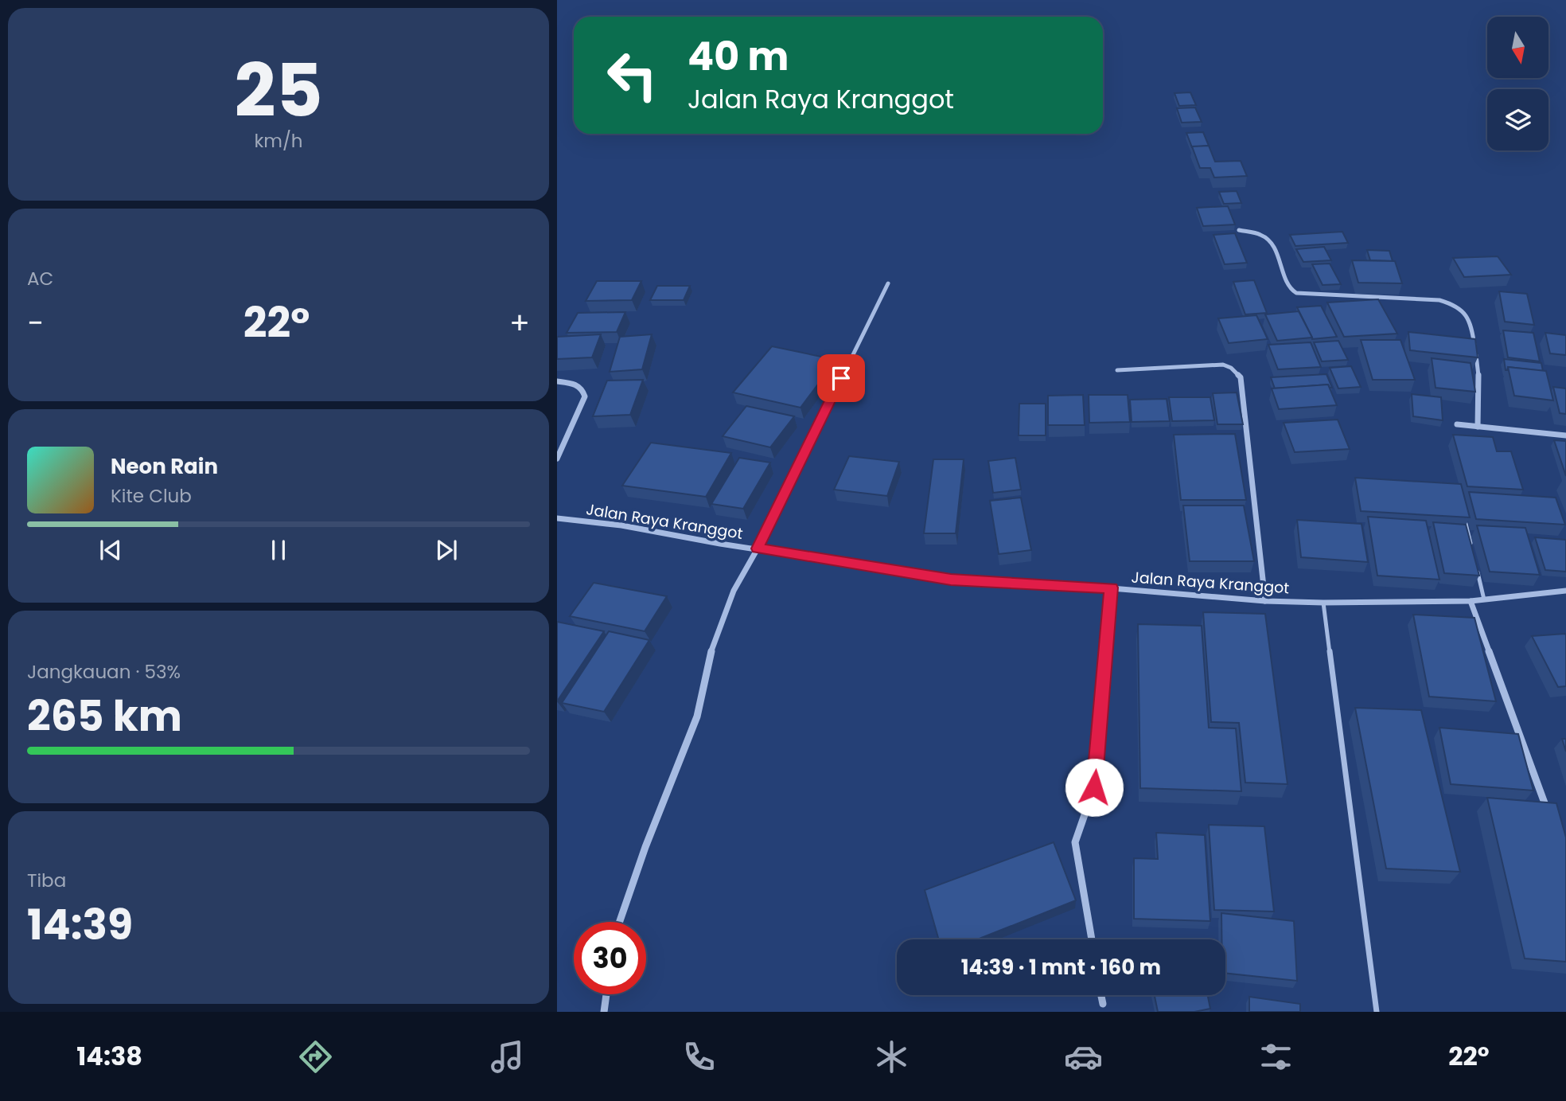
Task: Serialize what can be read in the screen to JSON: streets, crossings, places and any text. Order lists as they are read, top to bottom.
{
  "streets": {
    "street": ["Jalan Raya Kranggot"]
  },
  "north": "bottom",
  "page": {
    "tile": [
      ["25", "km/h"],
      "AC",
      ["Jangkauan · 53%", "265 km"],
      ["Tiba", "14:39"]
    ],
    "turn": ["40 m", "Jalan Raya Kranggot"],
    "heat": ["−", "22°", "+"],
    "song": ["Neon Rain", "Kite Club"],
    "limit": "30",
    "trip": "14:39 · 1 mnt · 160 m",
    "tabs": ["14:38", "22°"]
  }
}
